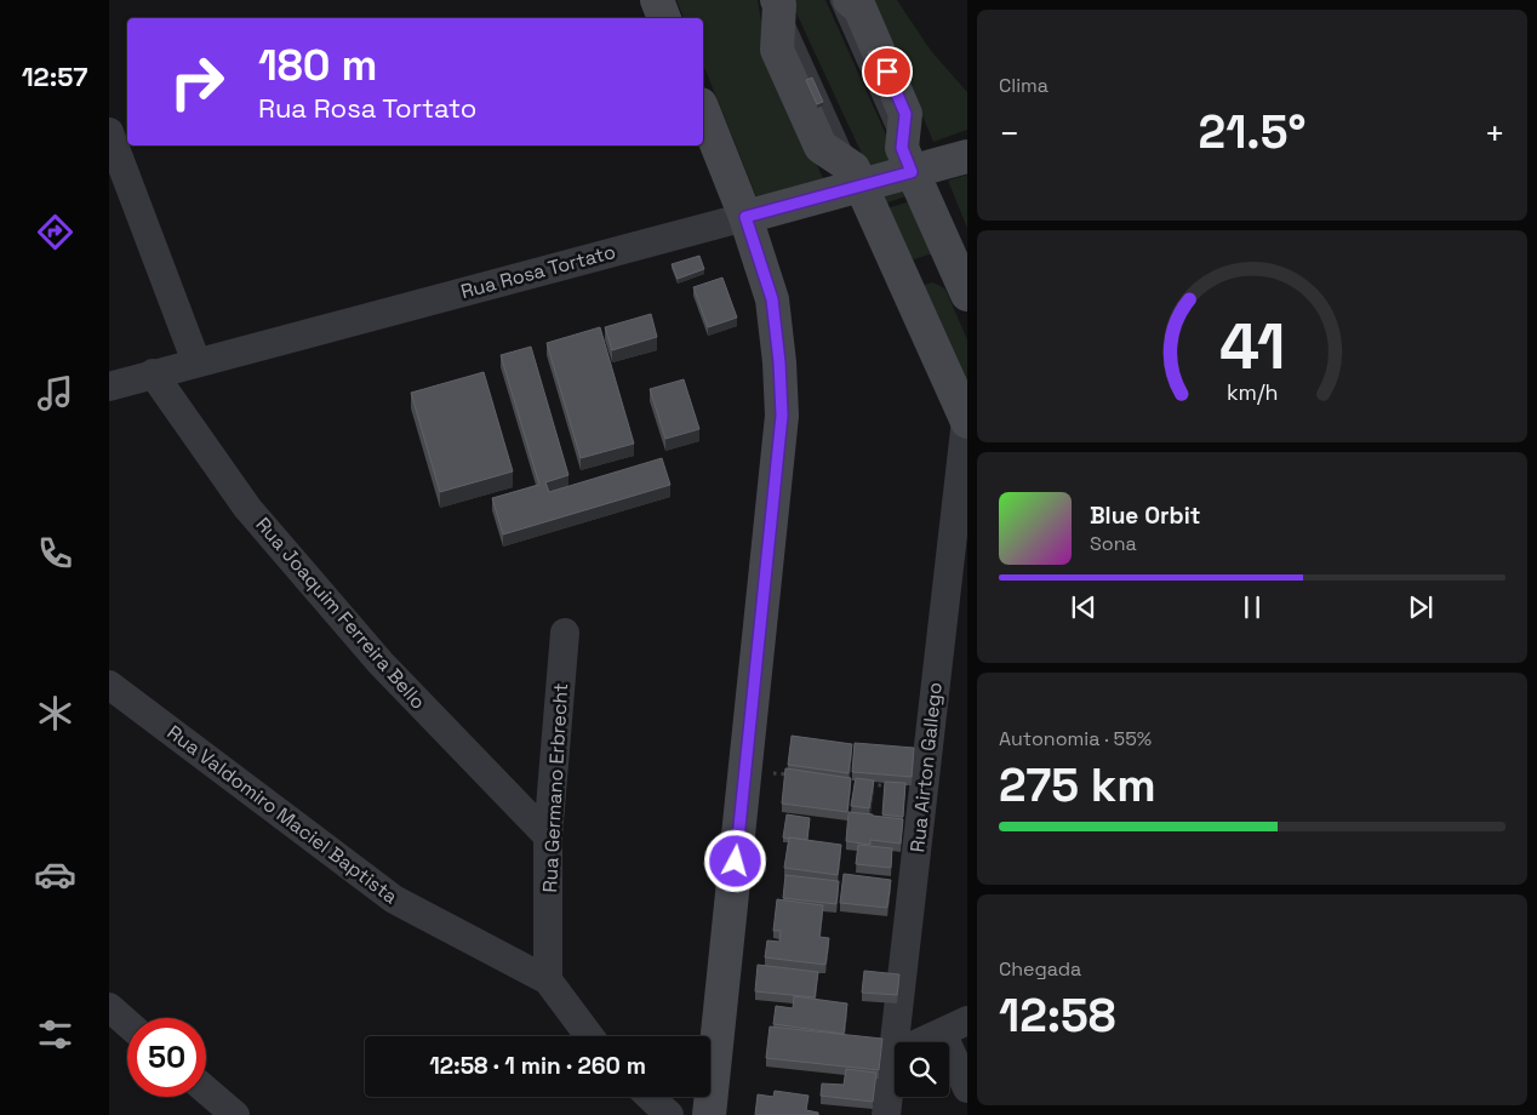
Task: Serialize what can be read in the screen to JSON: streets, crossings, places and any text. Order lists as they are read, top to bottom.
{
  "streets": {
    "main road": ["Rua Rosa Tortato"],
    "street": [
      "Rua Joaquim Ferreira Bello",
      "Rua Airton Gallego",
      "Rua Germano Erbrecht",
      "Rua Valdomiro Maciel Baptista"
    ]
  },
  "crossings": [
    ["Rua Rosa Tortato", "Rua Joaquim Ferreira Bello"],
    ["Rua Joaquim Ferreira Bello", "Rua Germano Erbrecht"],
    ["Rua Germano Erbrecht", "Rua Valdomiro Maciel Baptista"]
  ],
  "page": {
    "tabs": "12:57",
    "tile": [
      "Clima",
      ["Autonomia · 55%", "275 km"],
      ["Chegada", "12:58"]
    ],
    "turn": ["180 m", "Rua Rosa Tortato"],
    "heat": ["−", "21.5°", "+"],
    "song": ["Blue Orbit", "Sona"],
    "limit": "50",
    "trip": "12:58 · 1 min · 260 m",
    "gauge": ["41", "km/h"]
  }
}
